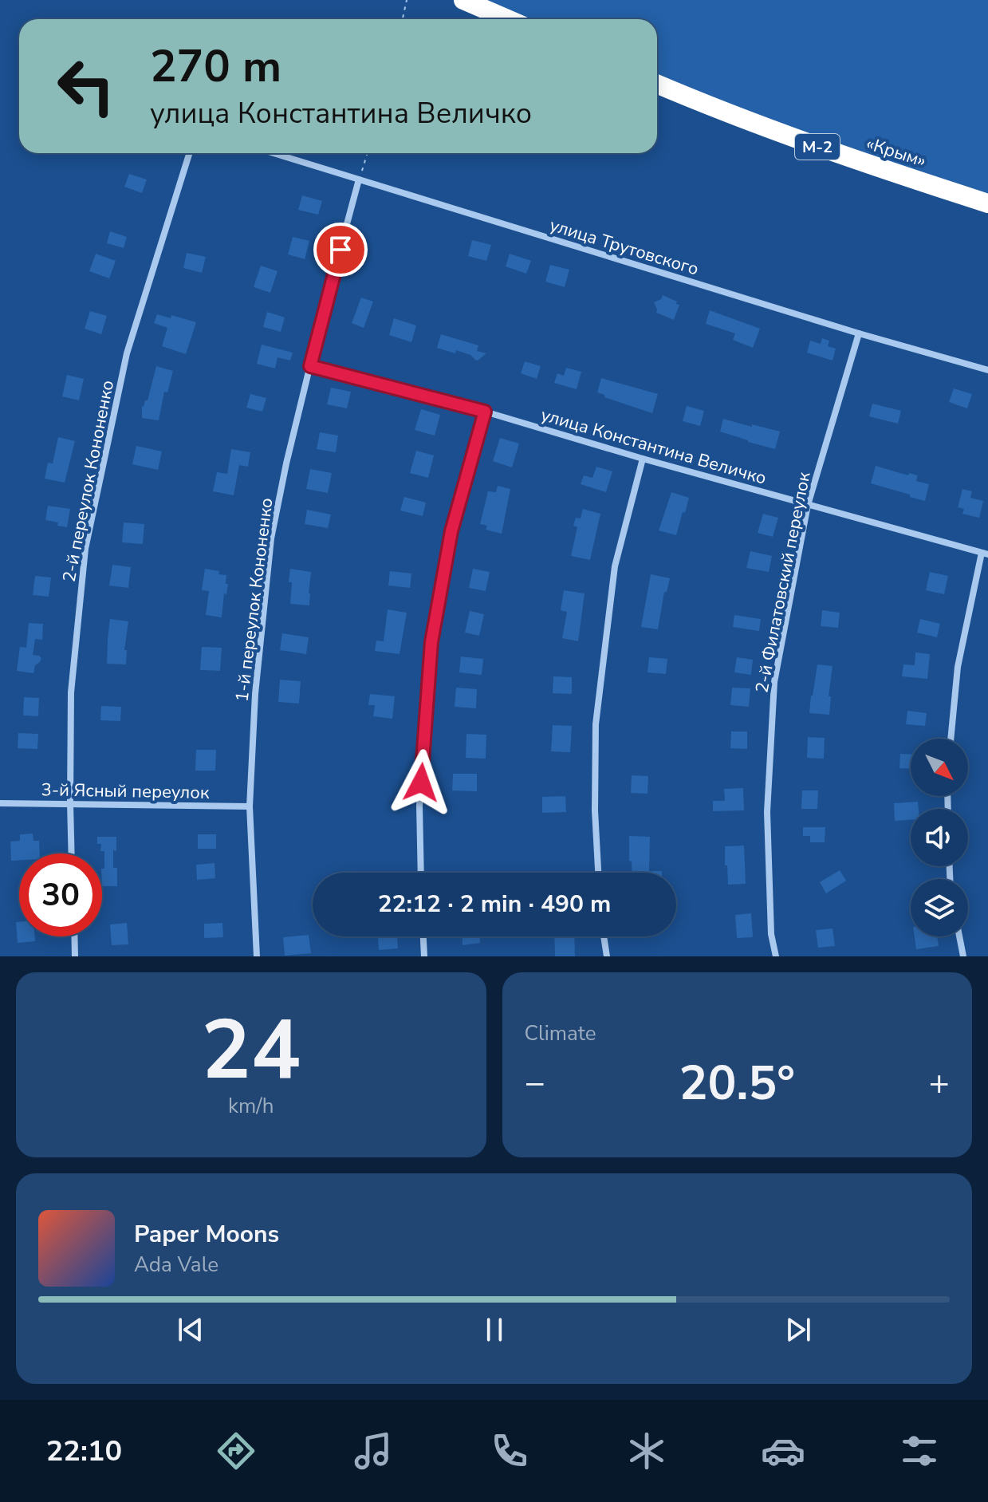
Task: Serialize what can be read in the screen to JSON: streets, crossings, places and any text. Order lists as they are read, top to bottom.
{
  "streets": {
    "highway": ["М-2", "«Крым»"],
    "street": [
      "улица Трутовского",
      "улица Константина Величко",
      "2-й переулок Кононенко",
      "2-й Филатовский переулок",
      "1-й переулок Кононенко",
      "3-й Ясный переулок"
    ]
  },
  "crossings": [
    ["улица Трутовского", "2-й Филатовский переулок"],
    ["улица Трутовского", "1-й переулок Кононенко"],
    ["улица Константина Величко", "2-й Филатовский переулок"],
    ["улица Константина Величко", "1-й переулок Кононенко"],
    ["2-й переулок Кононенко", "3-й Ясный переулок"],
    ["1-й переулок Кононенко", "3-й Ясный переулок"]
  ],
  "north": "bottom right",
  "page": {
    "turn": ["270 m", "улица Константина Величко"],
    "limit": "30",
    "trip": "22:12 · 2 min · 490 m",
    "tile": [
      ["24", "km/h"],
      "Climate"
    ],
    "heat": ["−", "20.5°", "+"],
    "song": ["Paper Moons", "Ada Vale"],
    "tabs": "22:10"
  }
}
